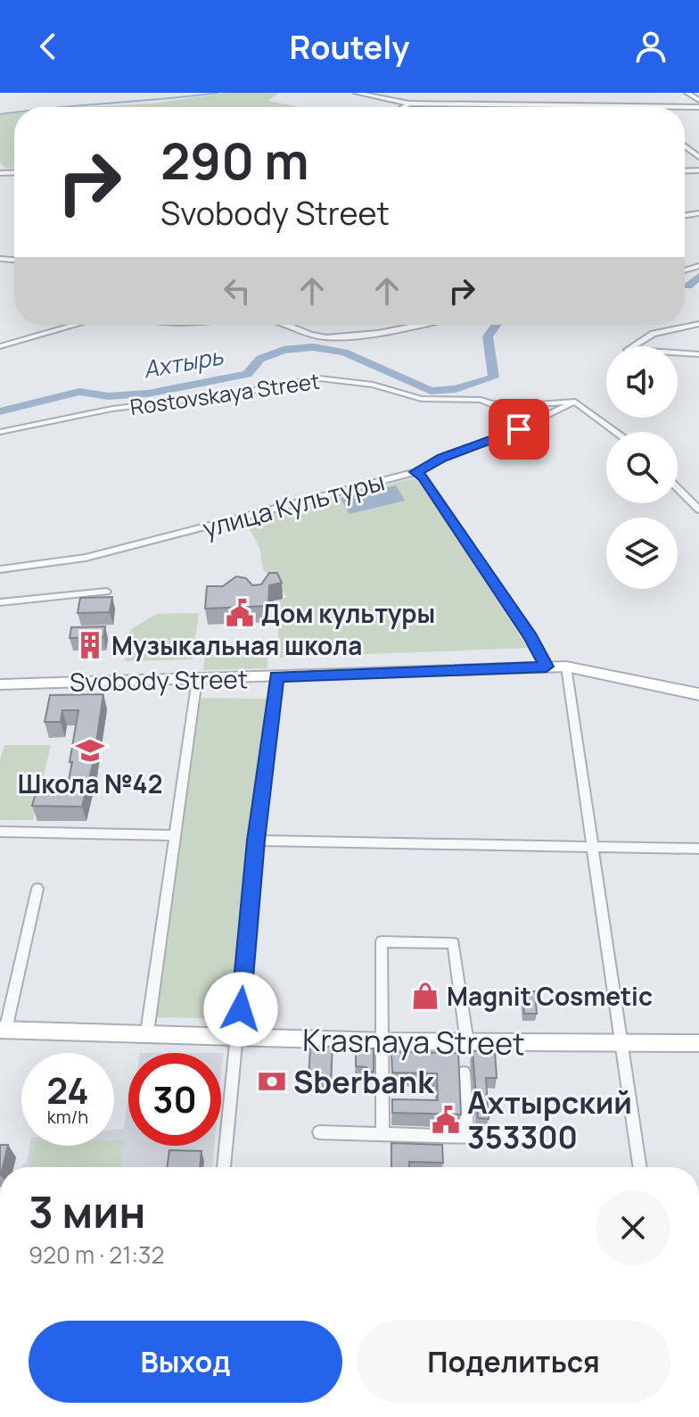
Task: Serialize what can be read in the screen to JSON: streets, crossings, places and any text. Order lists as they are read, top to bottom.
{
  "streets": {
    "street": [
      "Rostovskaya Street",
      "улица Культуры",
      "Svobody Street",
      "Krasnaya Street"
    ]
  },
  "crossings": [
    ["Rostovskaya Street", "улица Культуры"]
  ],
  "water": ["Ахтырь"],
  "places": {
    "public building": ["Дом культуры", "Ахтырский 353300"],
    "building": ["Музыкальная школа"],
    "school or university": ["Школа №42"],
    "shop": ["Magnit Cosmetic"],
    "bank": ["Sberbank"]
  },
  "page": {
    "header": "Routely",
    "turn": ["290 m", "Svobody Street"],
    "speed": "24 km/h",
    "limit": "30",
    "heading": ["3 мин", "920 m · 21:32"],
    "buttons": ["Выход", "Поделиться"]
  }
}
